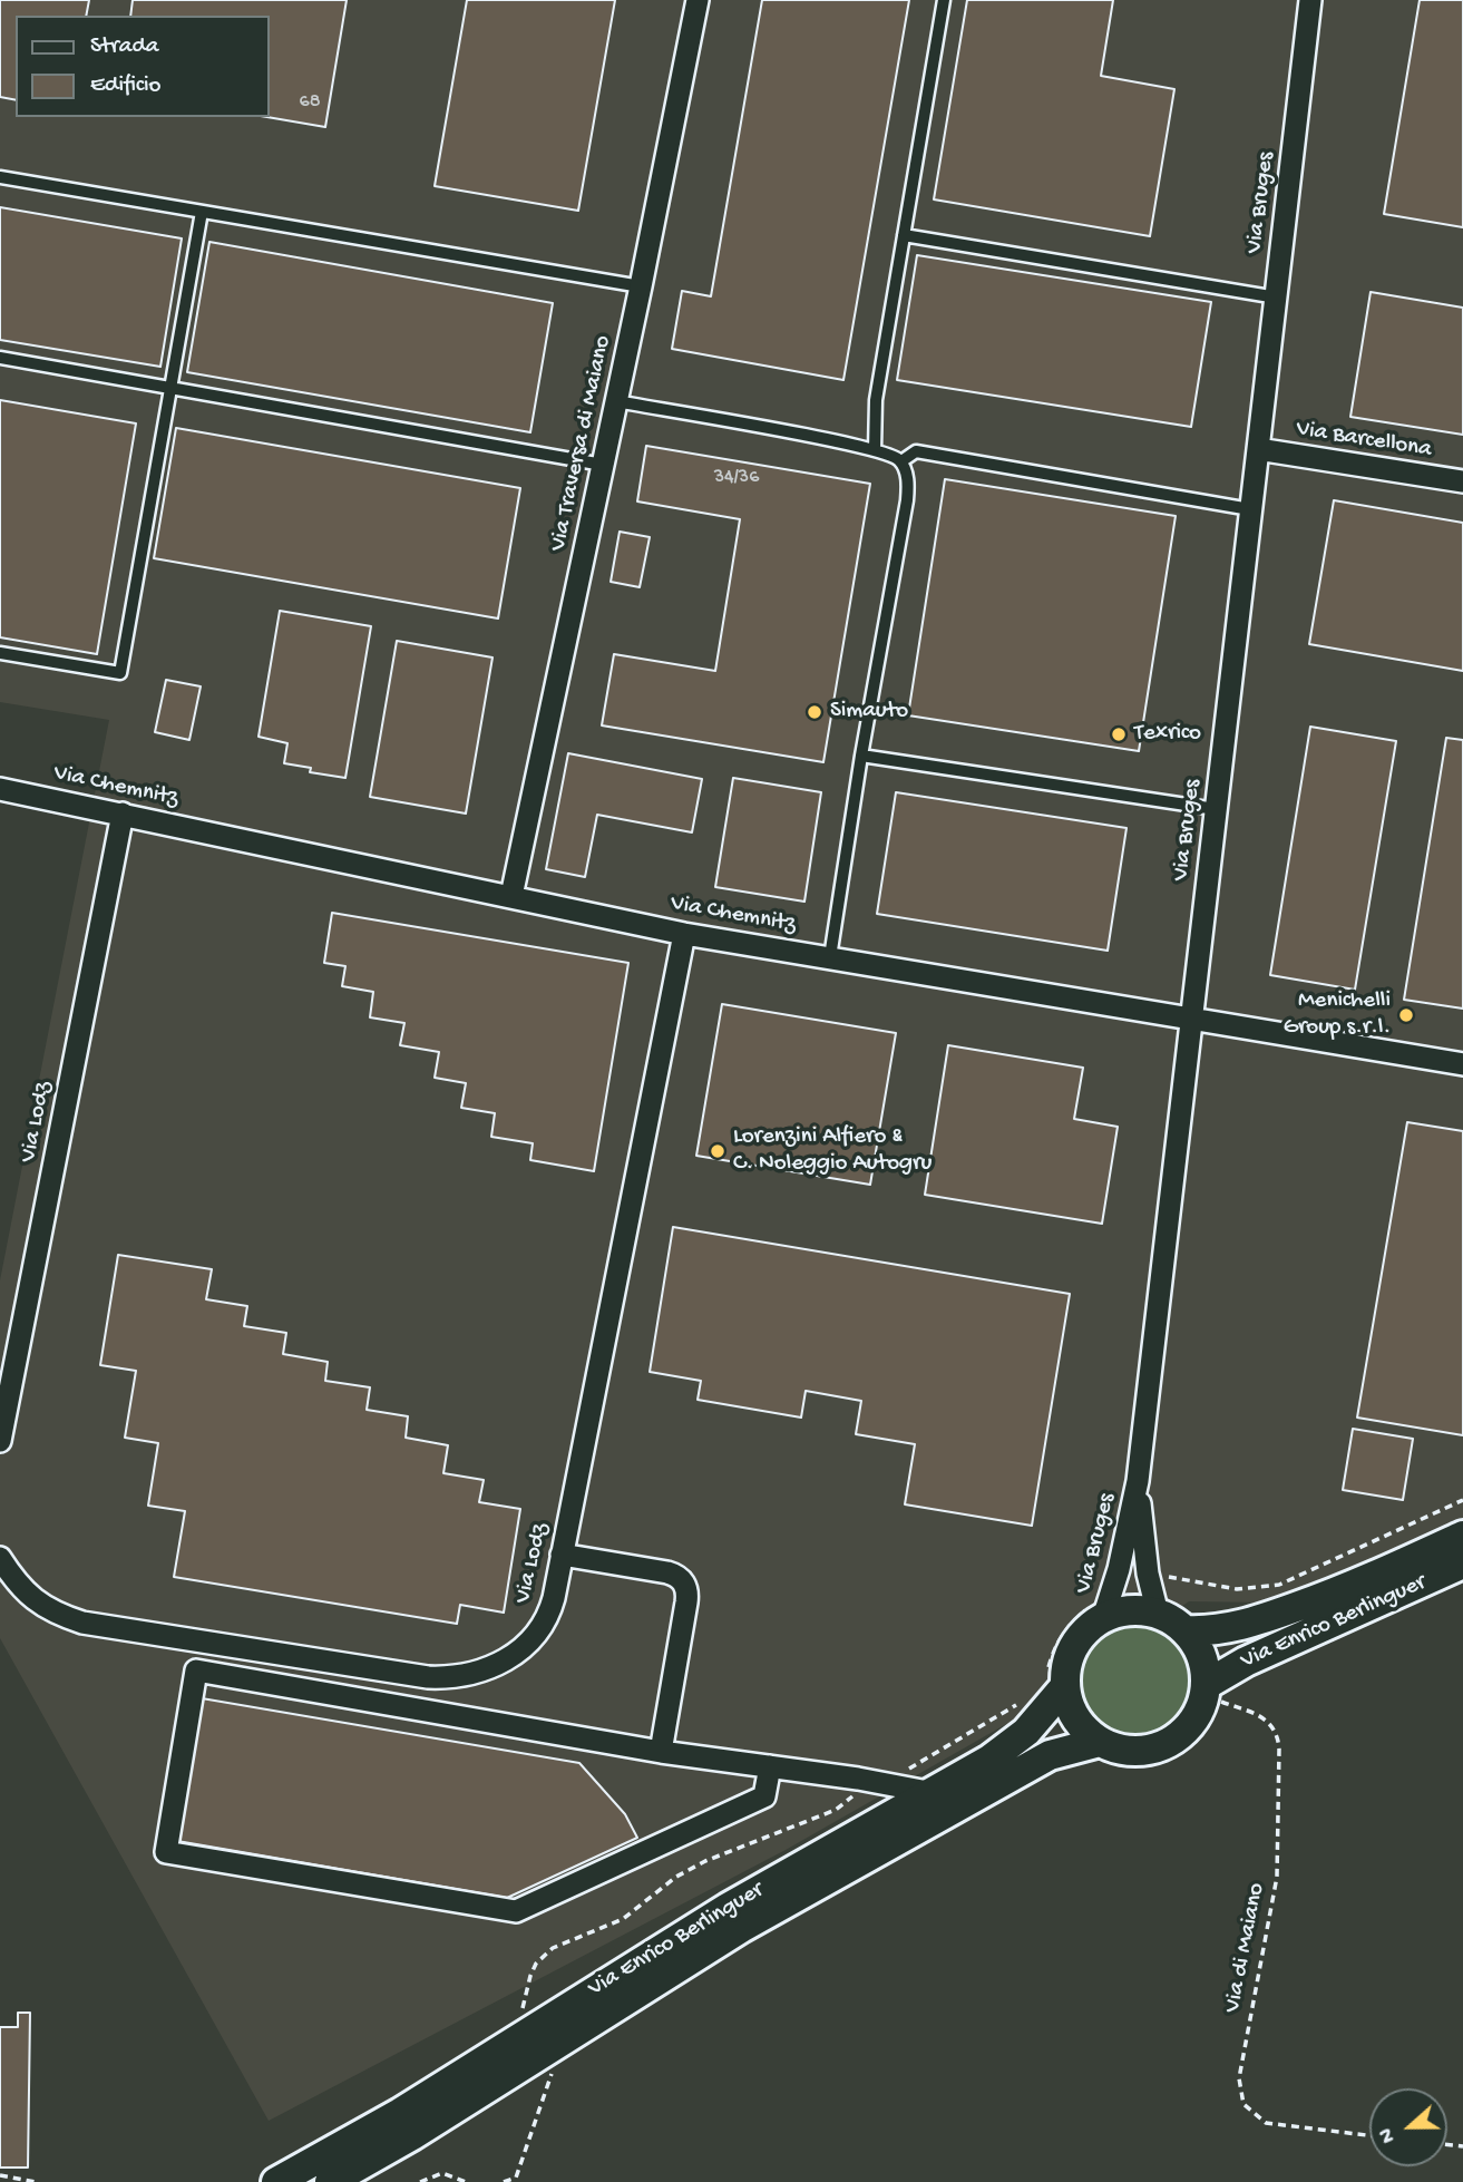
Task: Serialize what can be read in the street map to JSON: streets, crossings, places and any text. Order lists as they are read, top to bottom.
{
  "streets": {
    "main road": ["Via Enrico Berlinguer"],
    "street": [
      "Via Bruges",
      "Via Barcellona",
      "Via Traversa di Maiano",
      "Via Chemnitz",
      "Via Lodz"
    ],
    "path": ["Via di Maiano"]
  },
  "crossings": [
    ["Via Bruges", "Via Barcellona"],
    ["Via Bruges", "Via Chemnitz"],
    ["Via Bruges", "Via Enrico Berlinguer"],
    ["Via Bruges", "Via di Maiano"],
    ["Via Traversa di Maiano", "Via Chemnitz"],
    ["Via Chemnitz", "Via Lodz"],
    ["Via Enrico Berlinguer", "Via di Maiano"]
  ],
  "places": [
    "Simauto",
    "Texrico",
    "Menichelli Group s.r.l.",
    "Lorenzini Alfiero & C. Noleggio Autogru"
  ],
  "house_numbers": ["68", "34/36"],
  "legend": ["Strada", "Edificio"],
  "north": "left"
}
